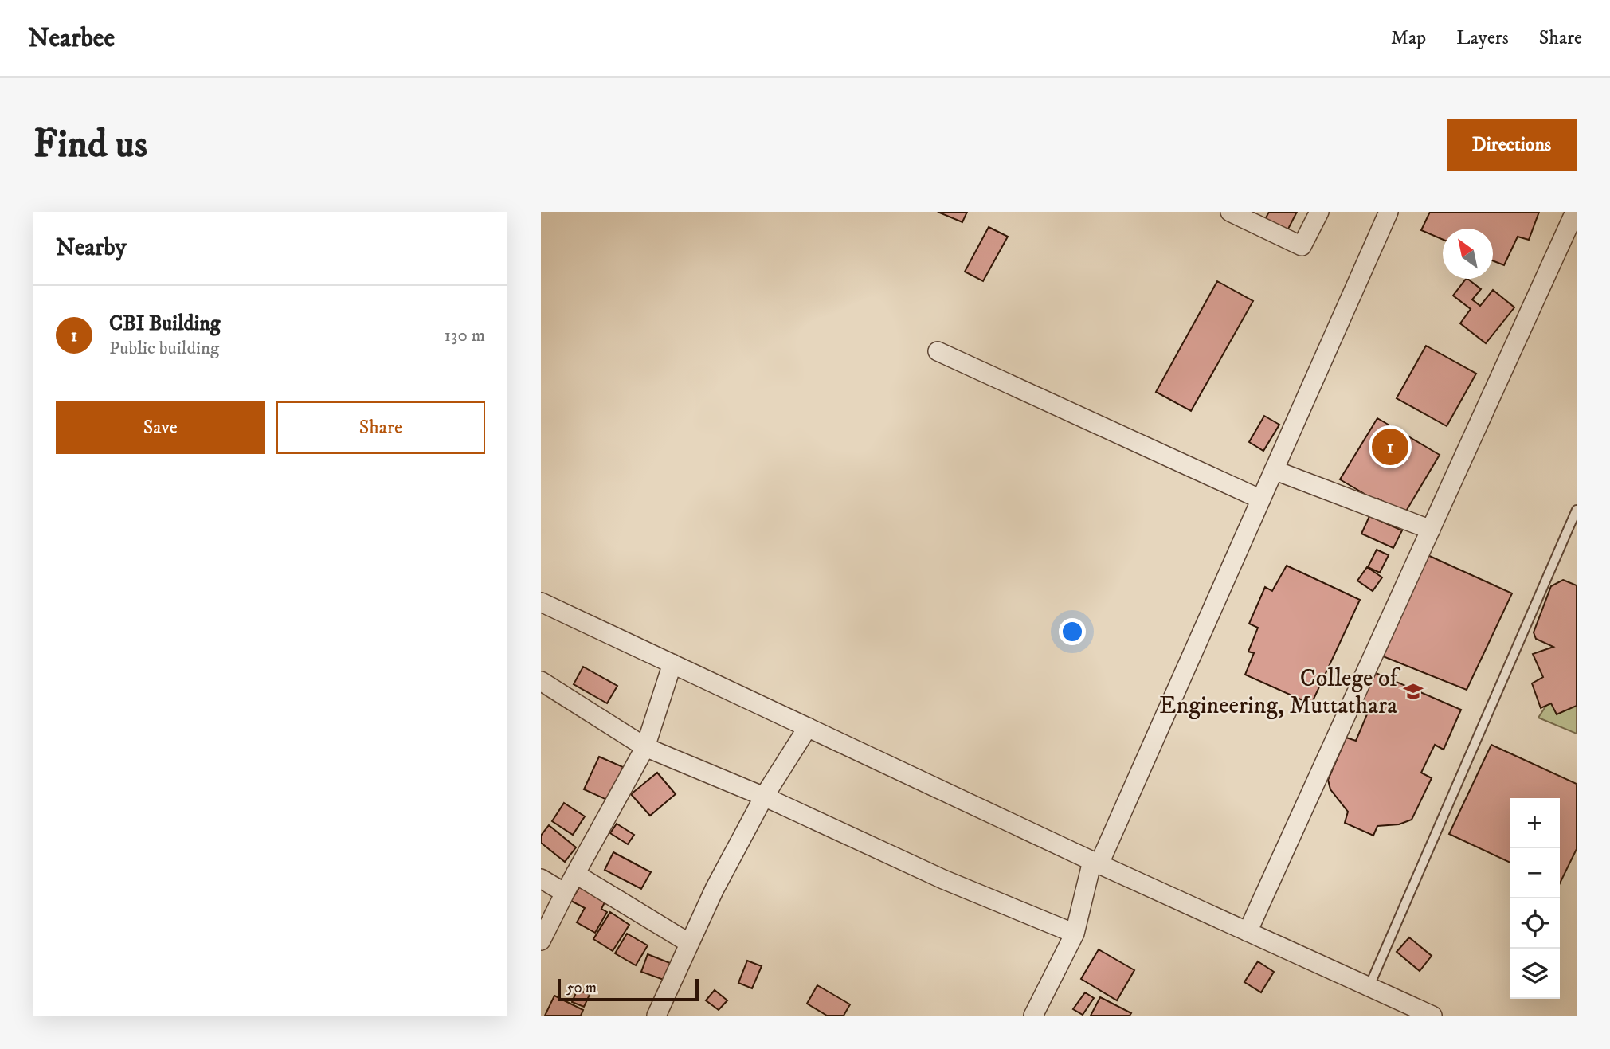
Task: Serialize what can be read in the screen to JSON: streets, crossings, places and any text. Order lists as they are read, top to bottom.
{
  "places": {
    "school or university": ["College of Engineering, Muttathara"]
  },
  "scale_bar": "50 m",
  "north": "top left",
  "page": {
    "header": "Nearbee",
    "nav": ["Map", "Layers", "Share"],
    "buttons": [
      "Directions",
      ["Save", "Share"]
    ],
    "title": "Find us",
    "heading": "Nearby",
    "list": [
      {
        "mark": "1",
        "name": "CBI Building",
        "note": "Public building",
        "value": "130 m"
      }
    ],
    "pins": "1",
    "map_buttons": ["+", "−"],
    "scale": "50 m"
  }
}
